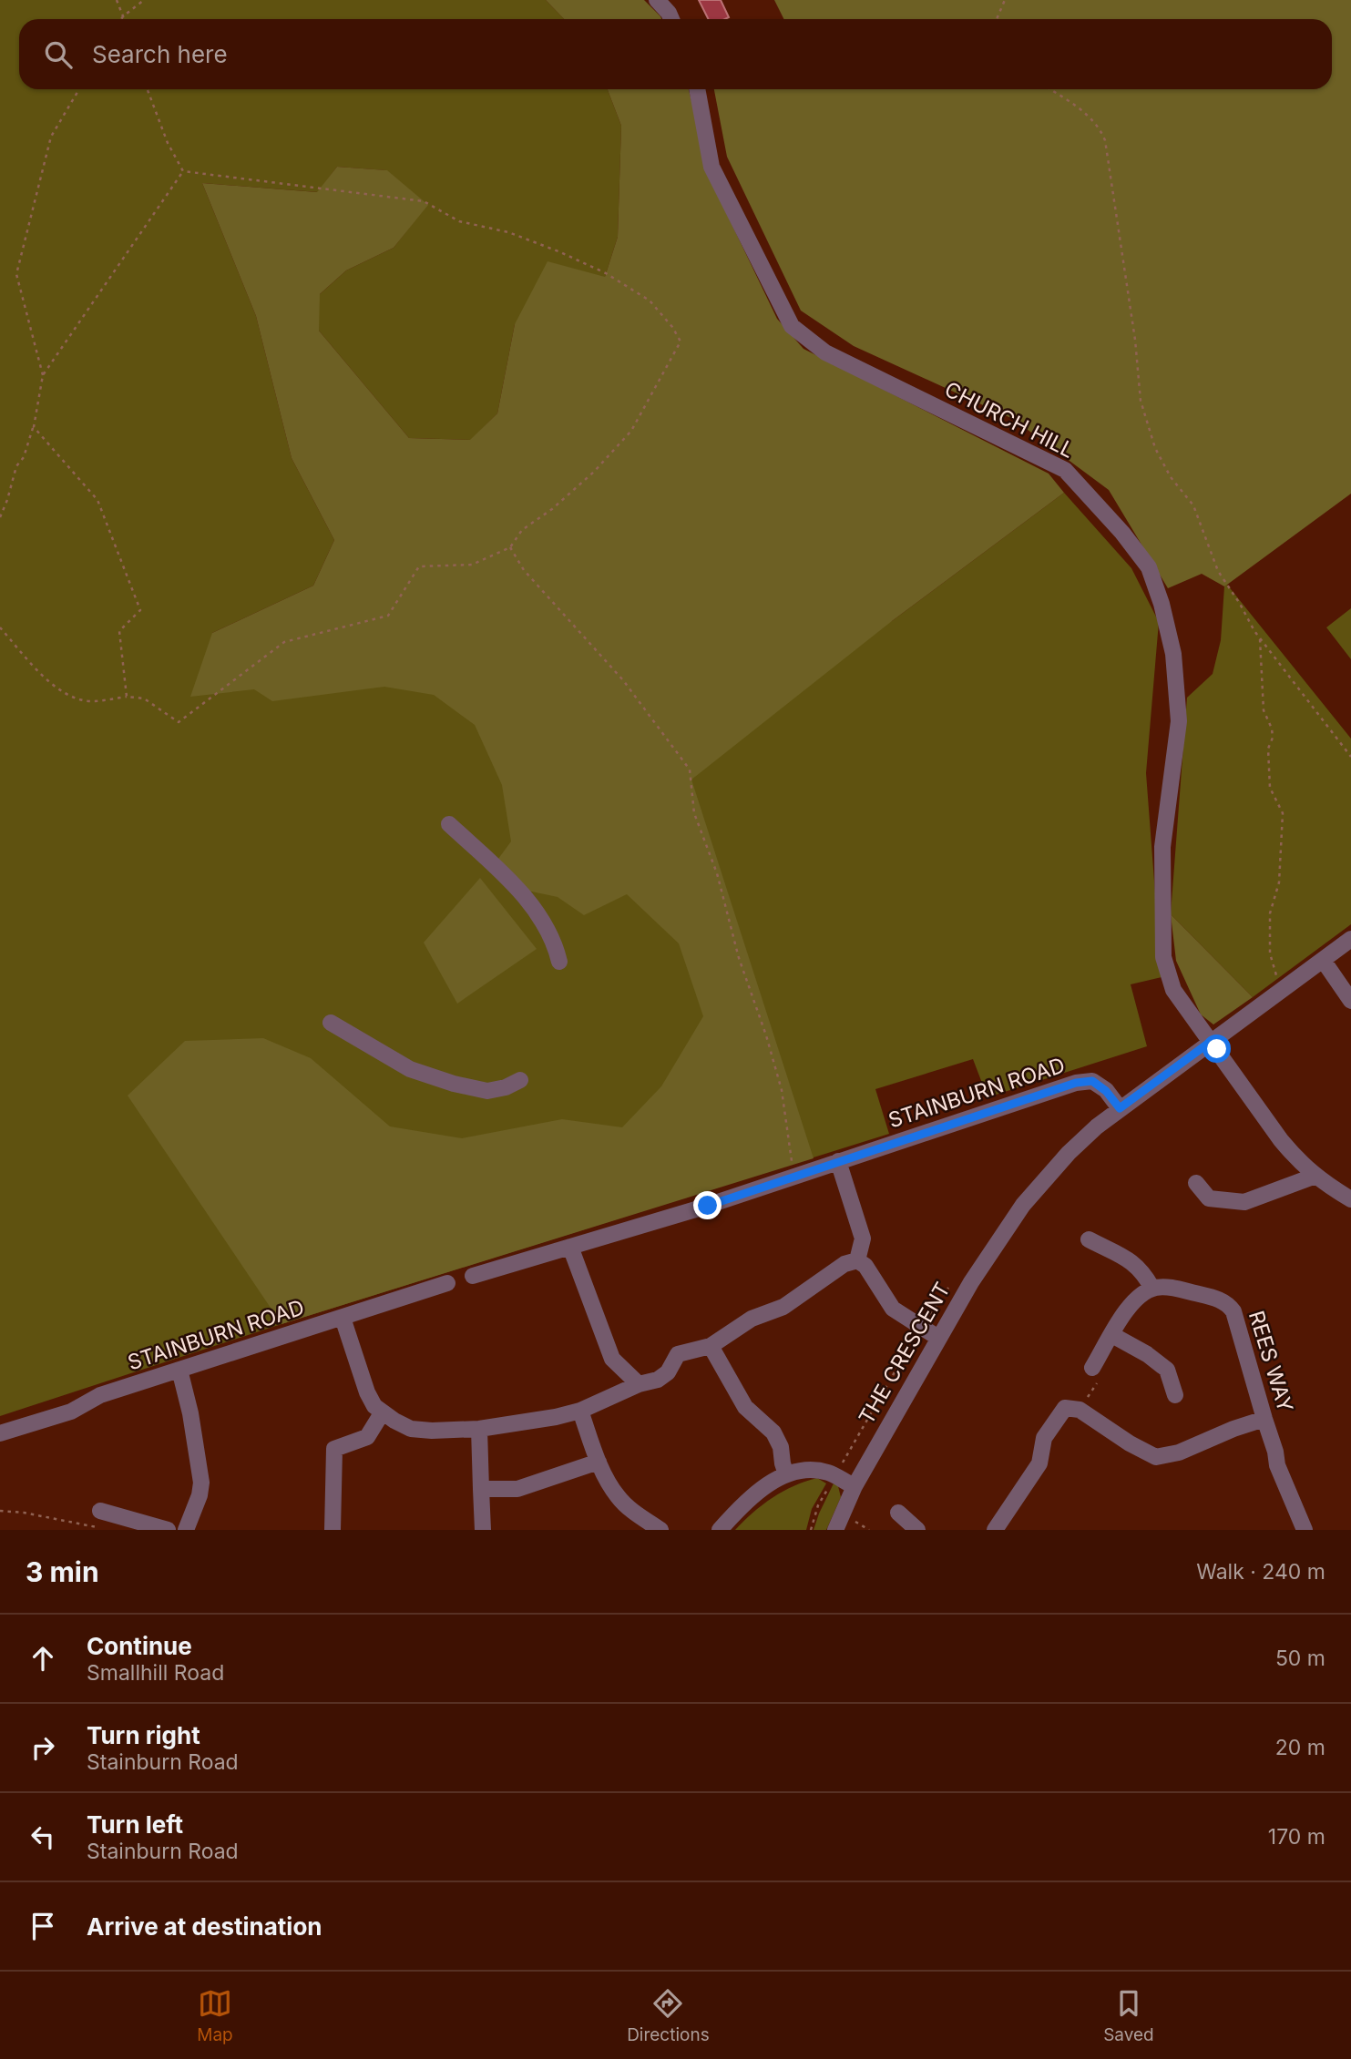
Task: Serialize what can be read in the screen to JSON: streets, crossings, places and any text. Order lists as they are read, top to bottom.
{
  "streets": {
    "street": [
      "CHURCH HILL",
      "STAINBURN ROAD",
      "THE CRESCENT",
      "REES WAY"
    ]
  },
  "crossings": [
    ["CHURCH HILL", "THE CRESCENT"],
    ["STAINBURN ROAD", "THE CRESCENT"]
  ],
  "page": {
    "search": "Search here",
    "heading": ["3 min", "Walk · 240 m"],
    "list": [
      ["Continue", "Smallhill Road", "50 m"],
      ["Turn right", "Stainburn Road", "20 m"],
      ["Turn left", "Stainburn Road", "170 m"],
      "Arrive at destination"
    ],
    "nav": ["Map", "Directions", "Saved"]
  }
}
